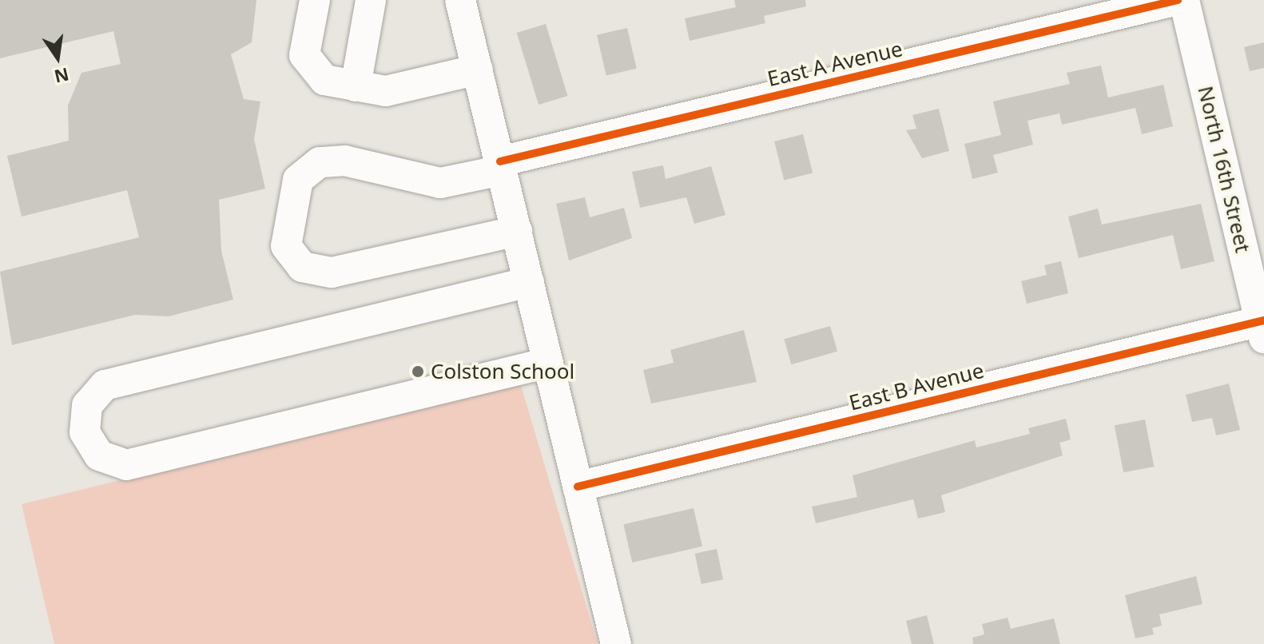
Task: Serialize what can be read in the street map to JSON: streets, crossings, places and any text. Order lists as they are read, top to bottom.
{
  "streets": {
    "street": ["East A Avenue", "North 16th Street", "East B Avenue"]
  },
  "crossings": [
    ["North 16th Street", "East B Avenue"]
  ],
  "places": ["Colston School"],
  "north": "bottom"
}
